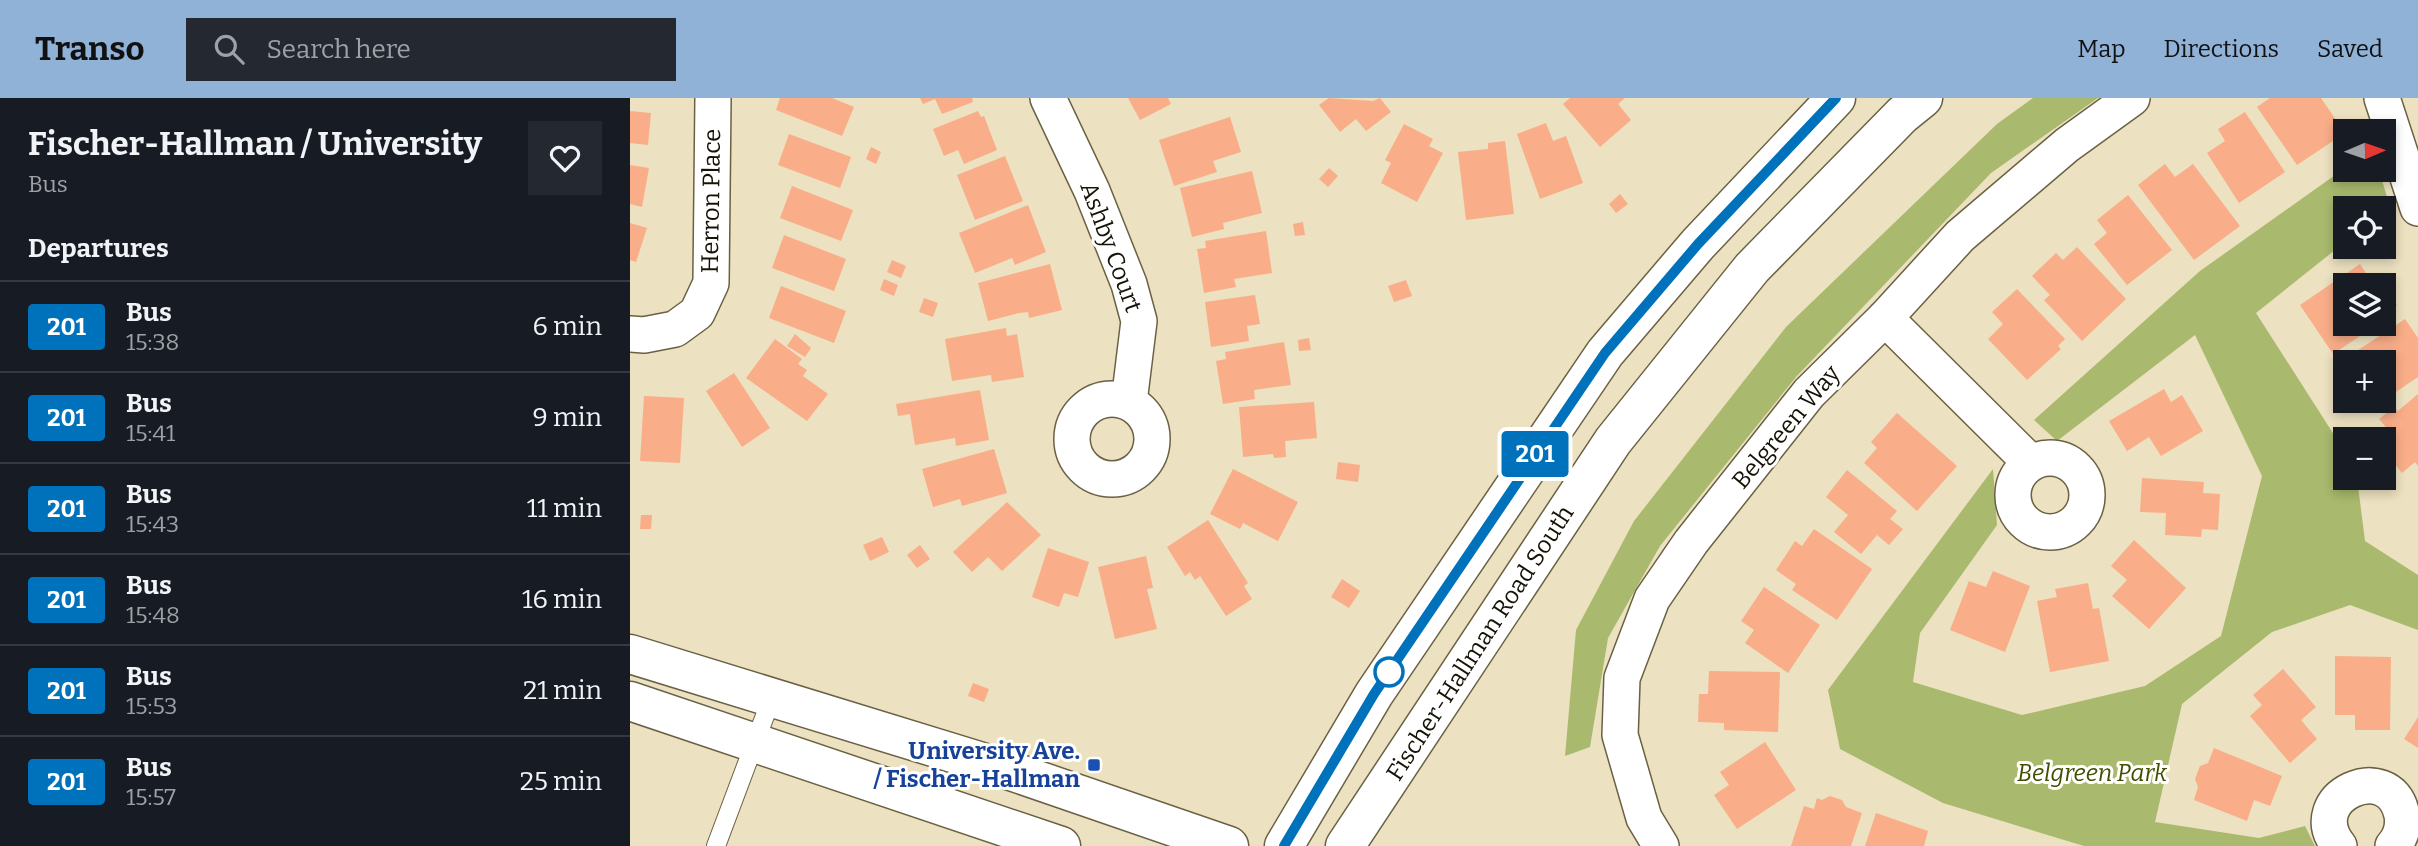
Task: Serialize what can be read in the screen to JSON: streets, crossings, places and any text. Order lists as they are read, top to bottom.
{
  "streets": {
    "main road": ["Fischer-Hallman Road South"],
    "street": ["Herron Place", "Ashby Court", "Belgreen Way"]
  },
  "parks": ["Belgreen Park"],
  "places": {
    "transit": ["University Ave. / Fischer-Hallman"]
  },
  "lines": ["bus line 201"],
  "north": "right",
  "page": {
    "header": "Transo",
    "search": "Search here",
    "nav": ["Map", "Directions", "Saved"],
    "heading": [
      ["Fischer-Hallman / University", "Bus"],
      "Departures"
    ],
    "on_map": "201",
    "map_buttons": ["+", "−"],
    "list": [
      {
        "mark": "201",
        "name": "Bus",
        "note": "15:38",
        "value": "6 min"
      },
      {
        "mark": "201",
        "name": "Bus",
        "note": "15:41",
        "value": "9 min"
      },
      {
        "mark": "201",
        "name": "Bus",
        "note": "15:43",
        "value": "11 min"
      },
      {
        "mark": "201",
        "name": "Bus",
        "note": "15:48",
        "value": "16 min"
      },
      {
        "mark": "201",
        "name": "Bus",
        "note": "15:53",
        "value": "21 min"
      },
      {
        "mark": "201",
        "name": "Bus",
        "note": "15:57",
        "value": "25 min"
      }
    ]
  }
}
